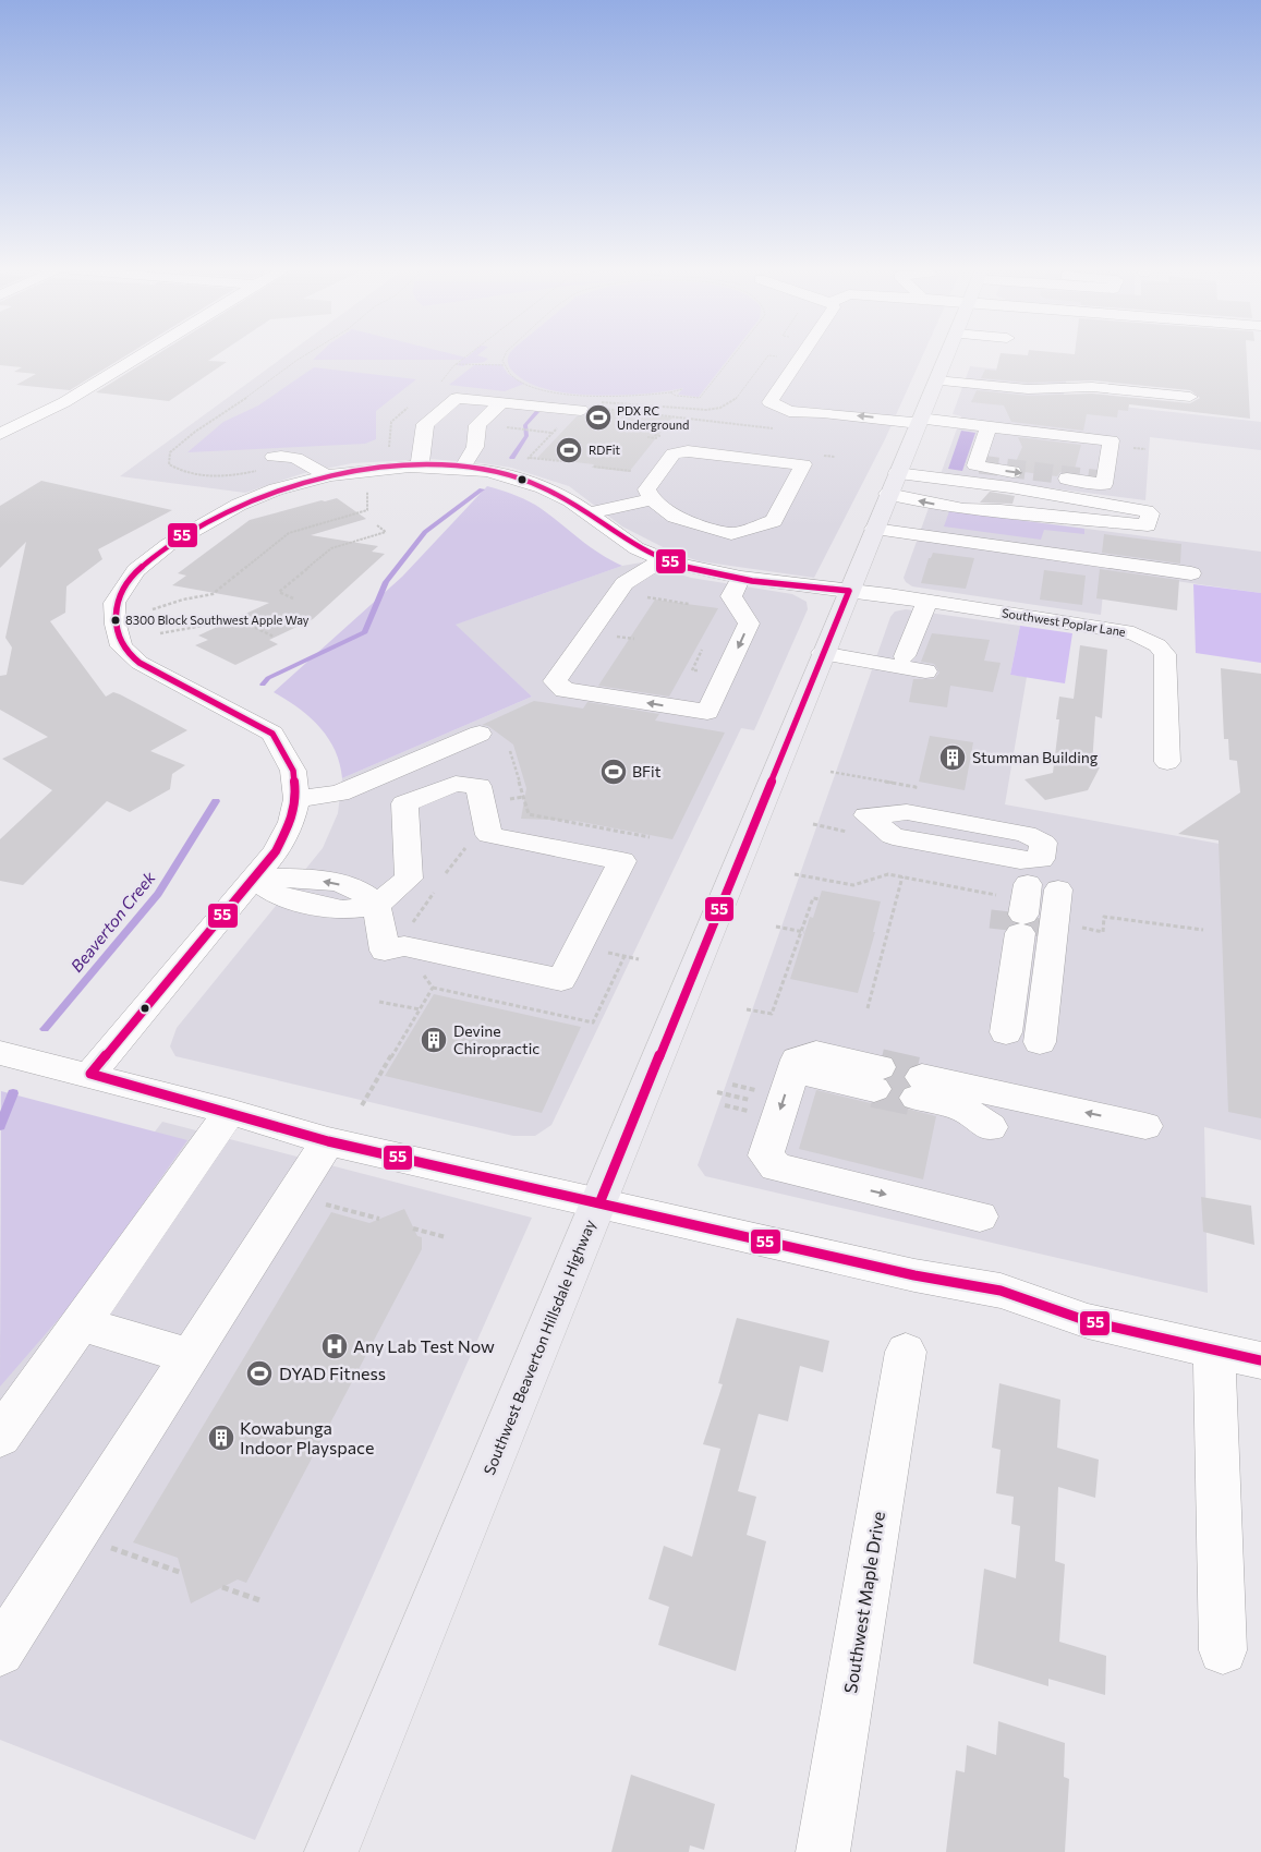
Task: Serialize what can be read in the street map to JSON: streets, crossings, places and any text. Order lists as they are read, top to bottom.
{
  "streets": {
    "main road": ["Southwest Beaverton Hillsdale Highway"],
    "street": ["Southwest Poplar Lane", "Southwest Maple Drive"]
  },
  "water": ["Beaverton Creek"],
  "places": {
    "sports": [
      "PDX RC Underground",
      "RDFit",
      "BFit",
      "DYAD Fitness"
    ],
    "other": ["8300 Block Southwest Apple Way"],
    "building": ["Stumman Building", "Devine Chiropractic", "Kowabunga Indoor Playspace"],
    "hospital": ["Any Lab Test Now"]
  },
  "lines": ["transit line 55"]
}
